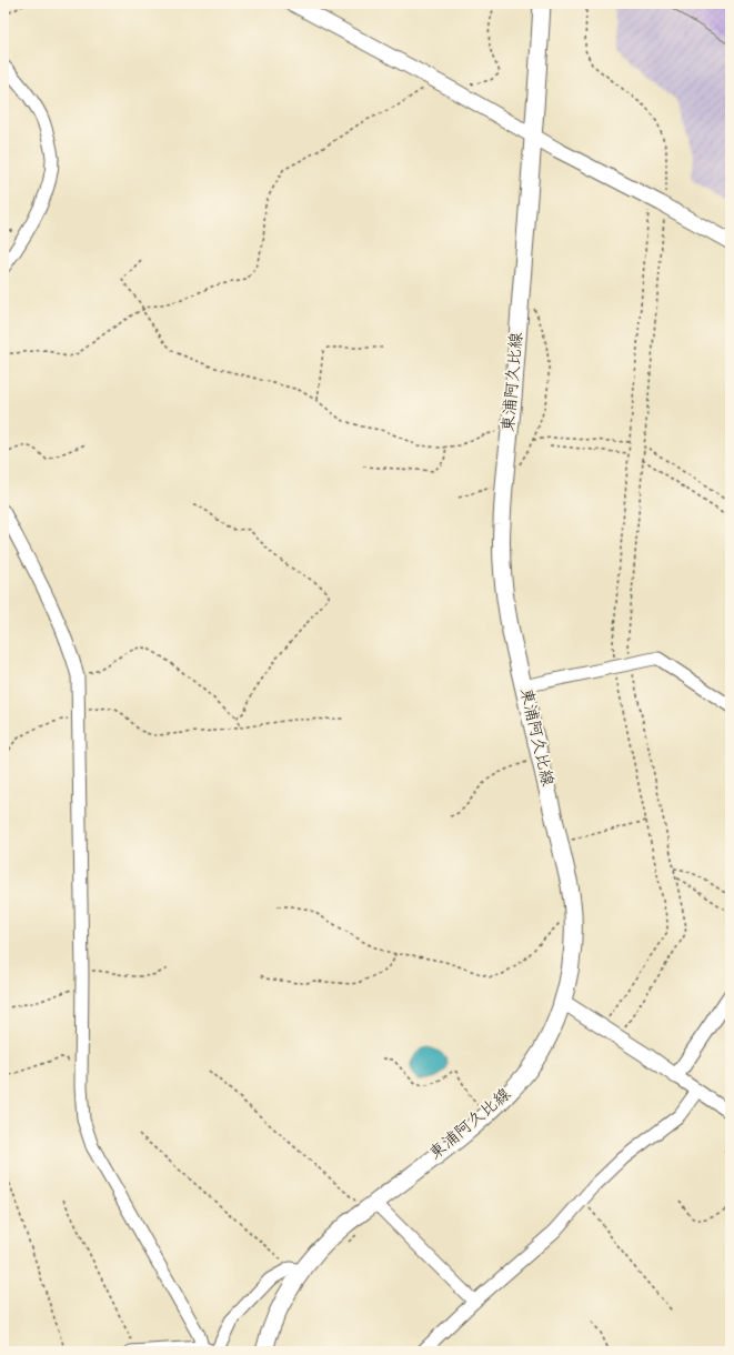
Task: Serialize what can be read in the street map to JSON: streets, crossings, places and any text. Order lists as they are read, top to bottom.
{
  "streets": {
    "main road": ["東浦阿久比線"]
  }
}
